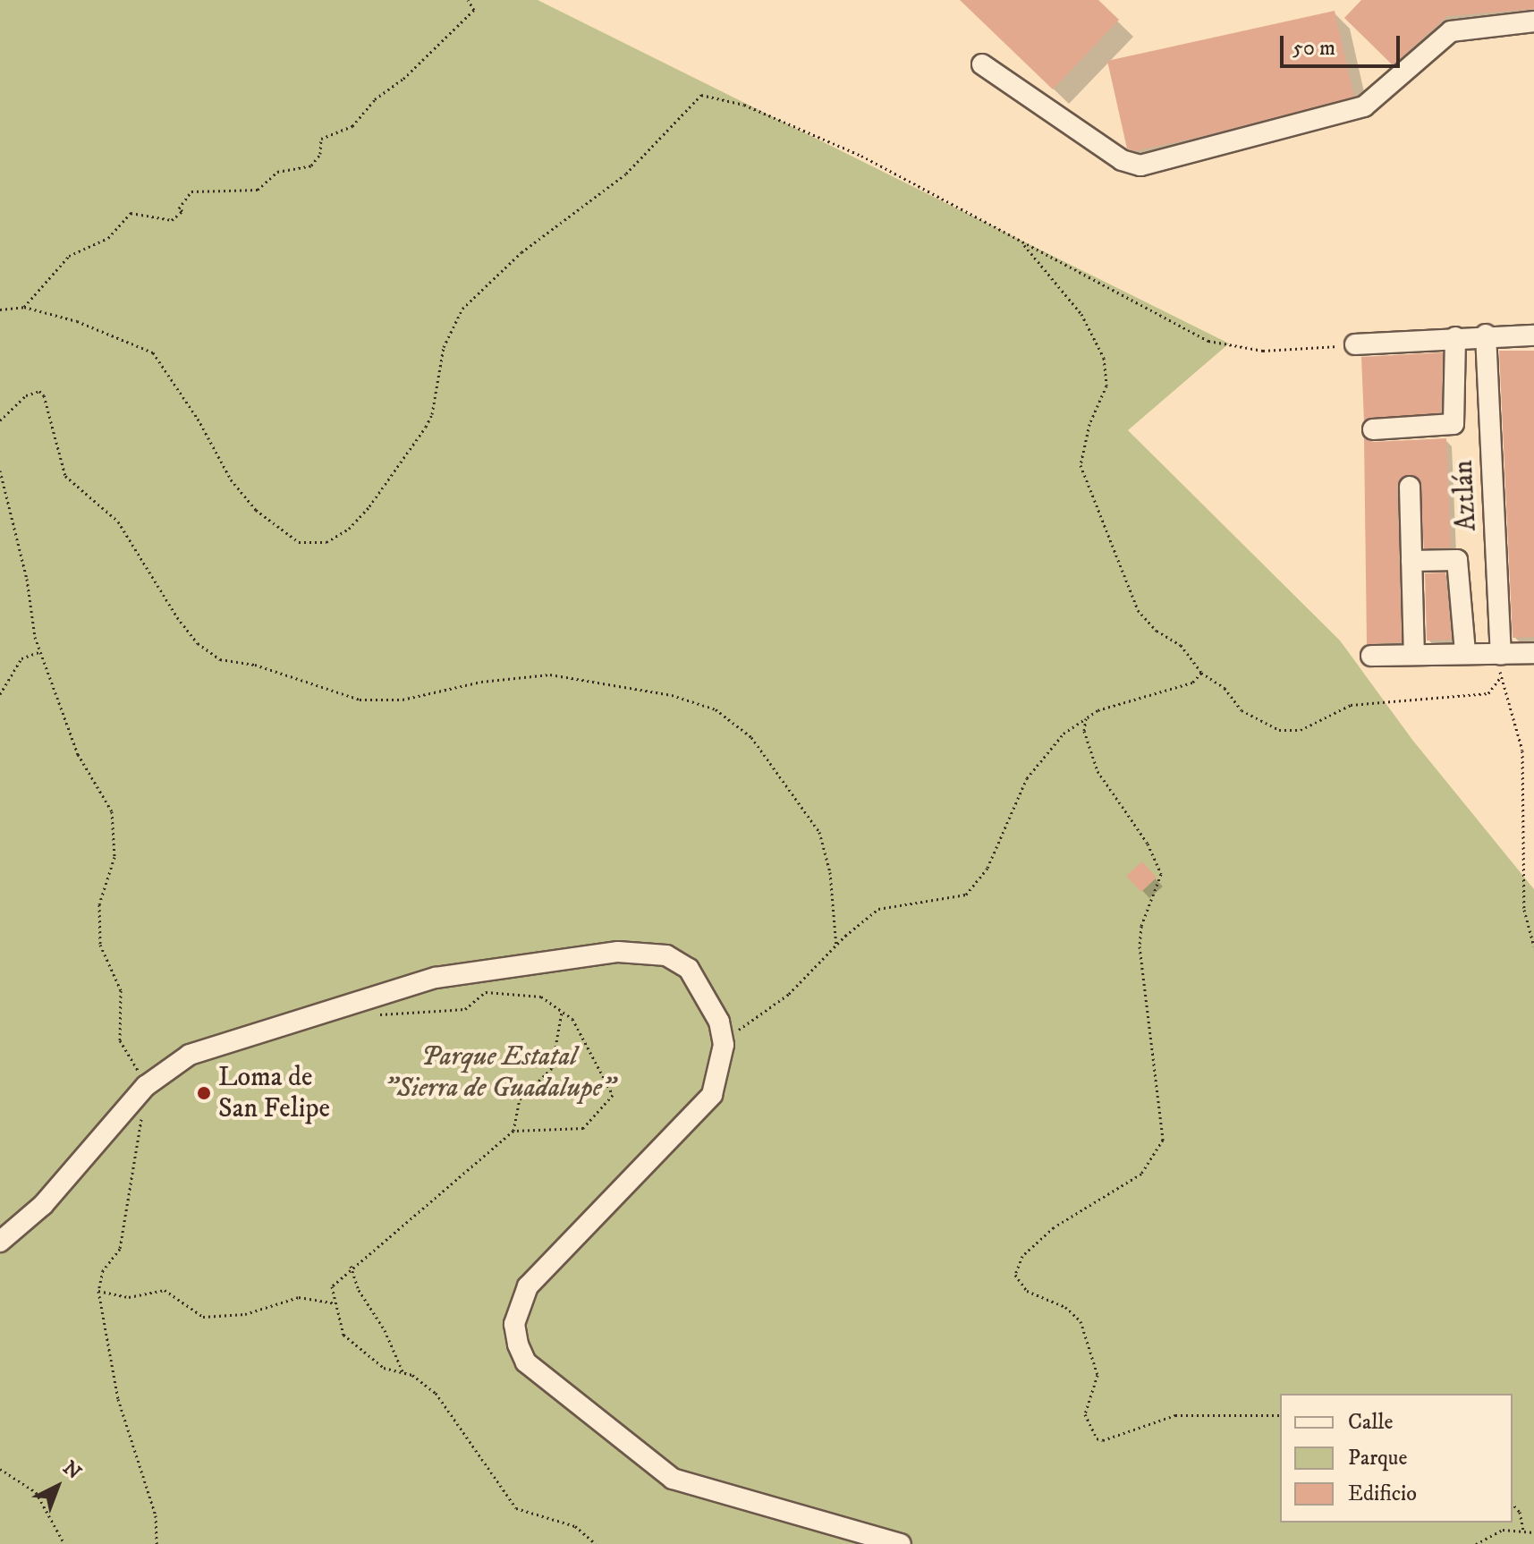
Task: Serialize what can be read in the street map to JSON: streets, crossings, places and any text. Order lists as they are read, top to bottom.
{
  "streets": {
    "street": ["Aztlán"]
  },
  "parks": ["Parque Estatal \"Sierra de Guadalupe\""],
  "places": ["Loma de San Felipe"],
  "legend": ["Calle", "Parque", "Edificio"],
  "scale_bar": "50 m",
  "north": "top right"
}
